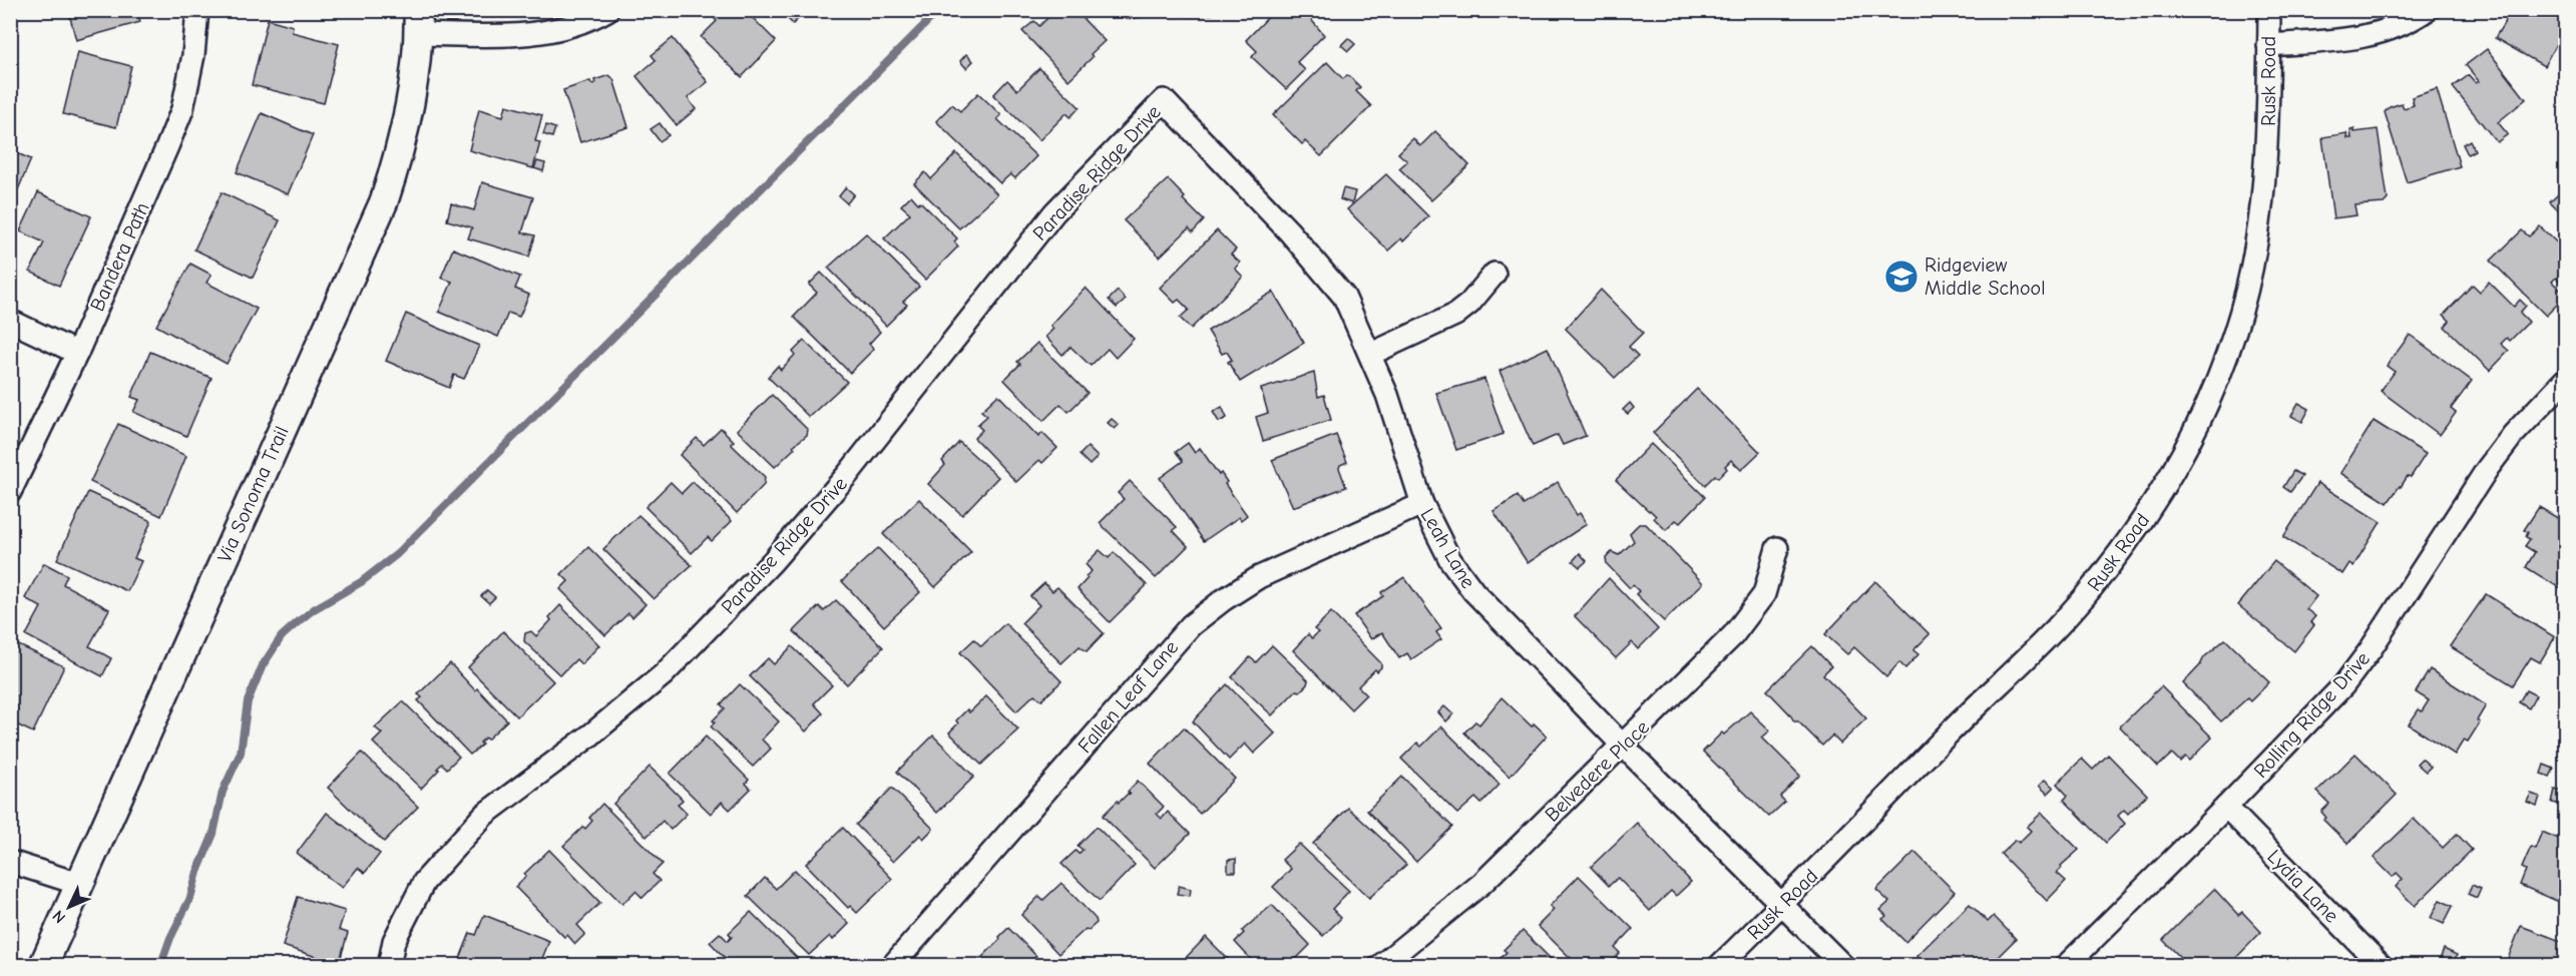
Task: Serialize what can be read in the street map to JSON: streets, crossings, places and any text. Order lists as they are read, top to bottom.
{
  "streets": {
    "street": [
      "Rusk Road",
      "Paradise Ridge Drive",
      "Bandera Path",
      "Via Sonoma Trail",
      "Leah Lane",
      "Fallen Leaf Lane",
      "Rolling Ridge Drive",
      "Belvedere Place",
      "Lydia Lane"
    ]
  },
  "crossings": [
    ["Rusk Road", "Leah Lane"],
    ["Paradise Ridge Drive", "Leah Lane"],
    ["Leah Lane", "Fallen Leaf Lane"],
    ["Leah Lane", "Belvedere Place"],
    ["Rolling Ridge Drive", "Lydia Lane"]
  ],
  "places": {
    "school or university": ["Ridgeview Middle School"]
  },
  "north": "bottom left"
}
